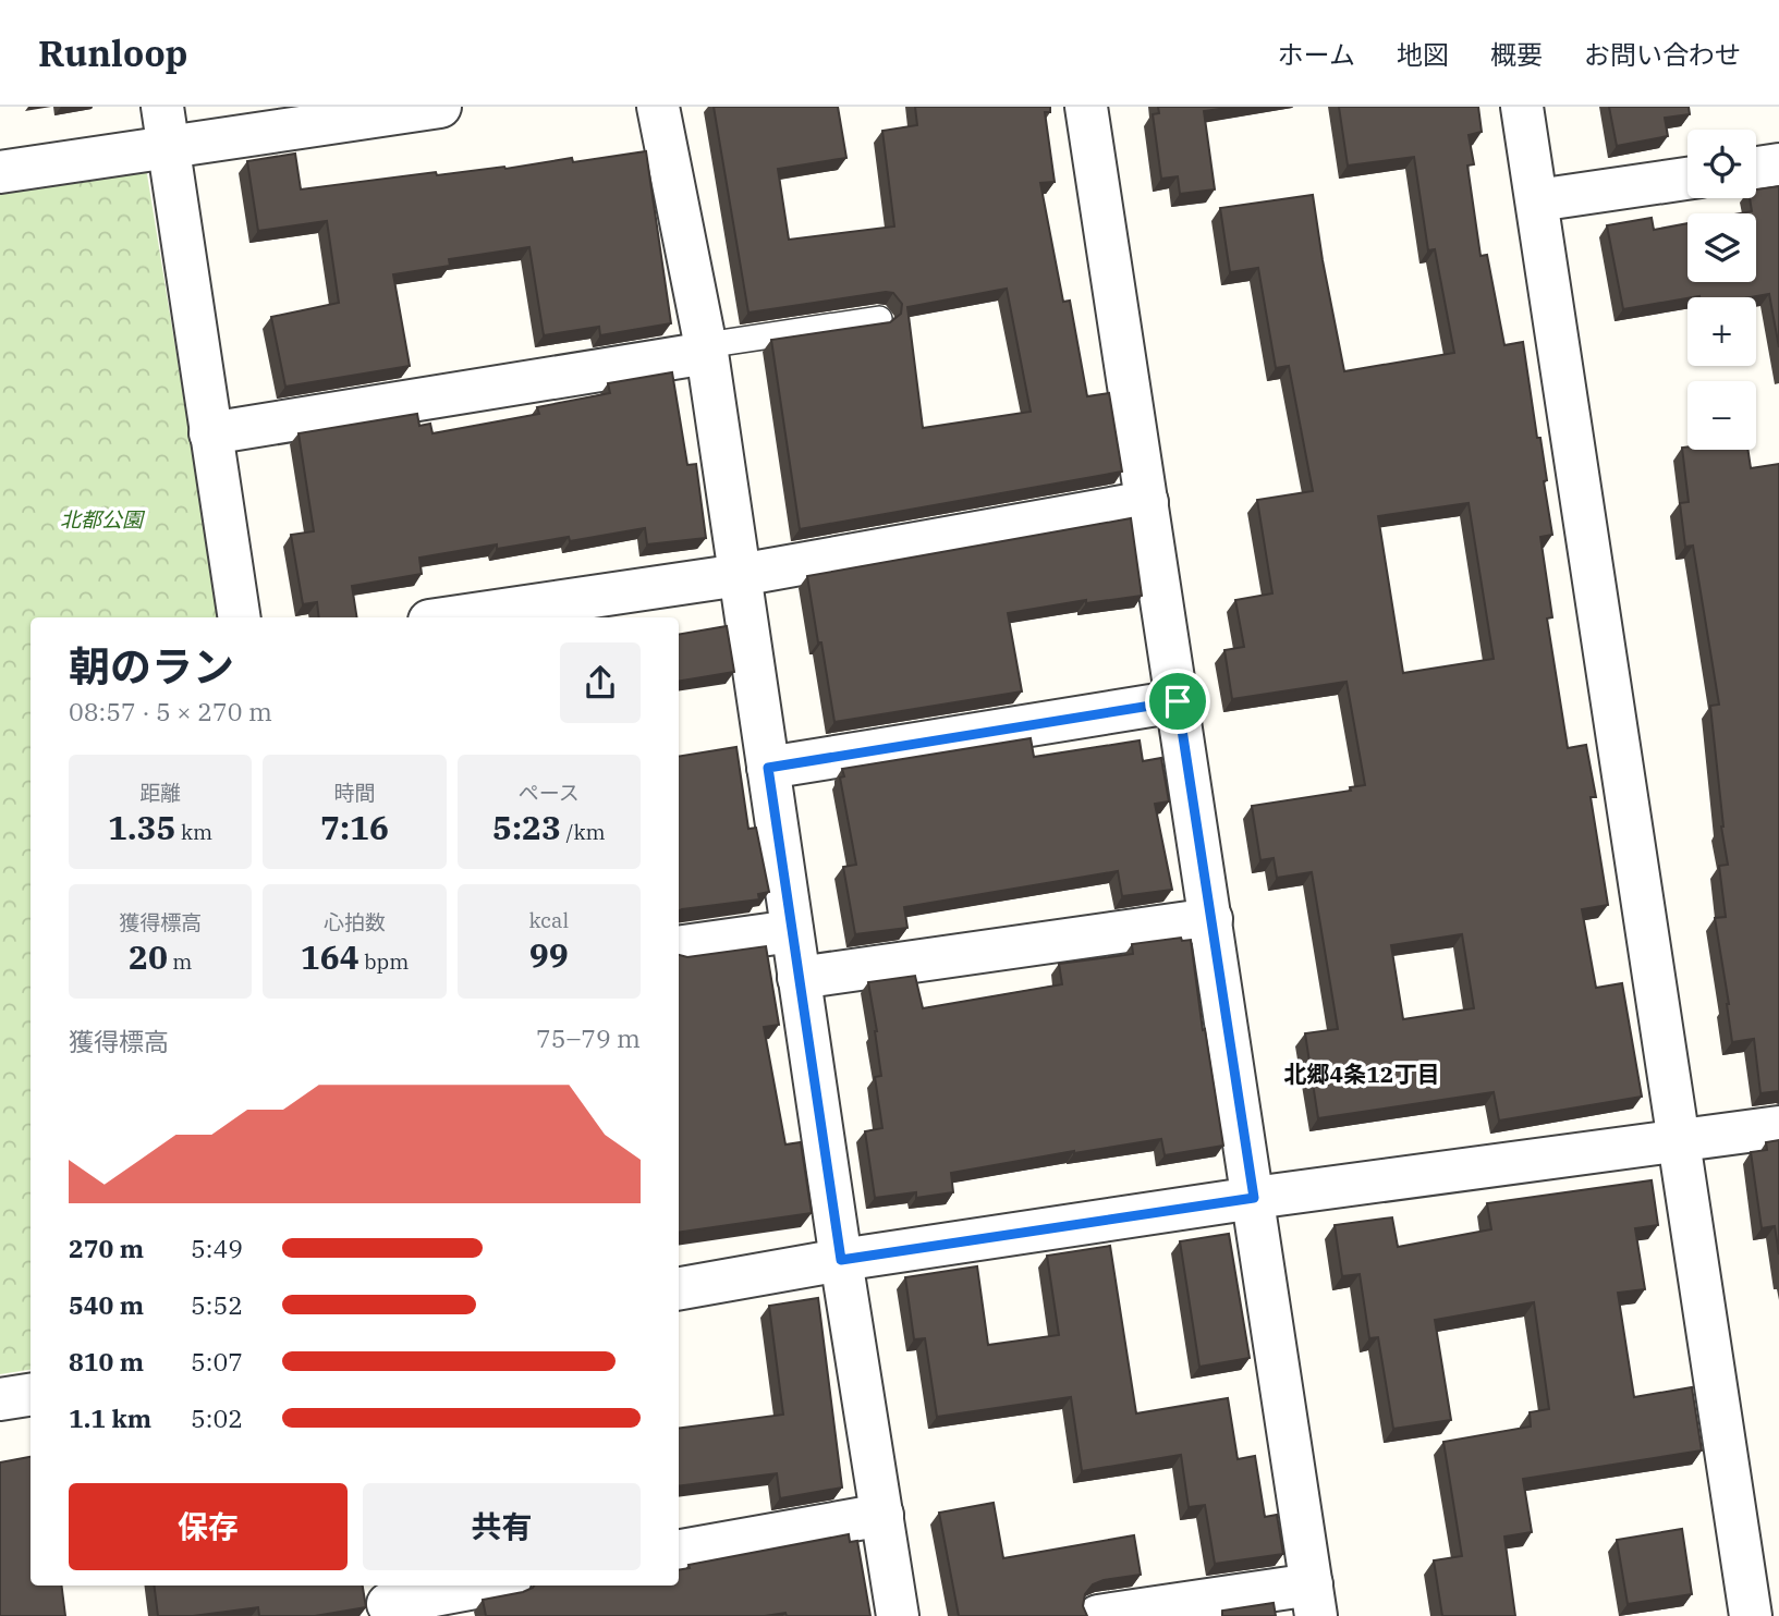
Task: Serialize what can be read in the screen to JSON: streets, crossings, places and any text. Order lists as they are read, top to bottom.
{
  "districts": ["北郷4条12丁目"],
  "parks": ["北都公園"],
  "page": {
    "header": "Runloop",
    "nav": [
      "ホーム",
      "地図",
      "概要",
      "お問い合わせ"
    ],
    "map_buttons": ["+", "−"],
    "heading": ["朝のラン", "08:57 · 5 × 270 m"],
    "stats": [
      ["距離", "1.35 km"],
      ["時間", "7:16"],
      ["ペース", "5:23 /km"],
      ["獲得標高", "20 m"],
      ["心拍数", "164 bpm"],
      ["kcal", "99"]
    ],
    "chart": ["獲得標高", "75–79 m"],
    "list": [
      {
        "name": "270 m",
        "note": "5:49"
      },
      {
        "name": "540 m",
        "note": "5:52"
      },
      {
        "name": "810 m",
        "note": "5:07"
      },
      {
        "name": "1.1 km",
        "note": "5:02"
      }
    ],
    "buttons": ["保存", "共有"]
  }
}
